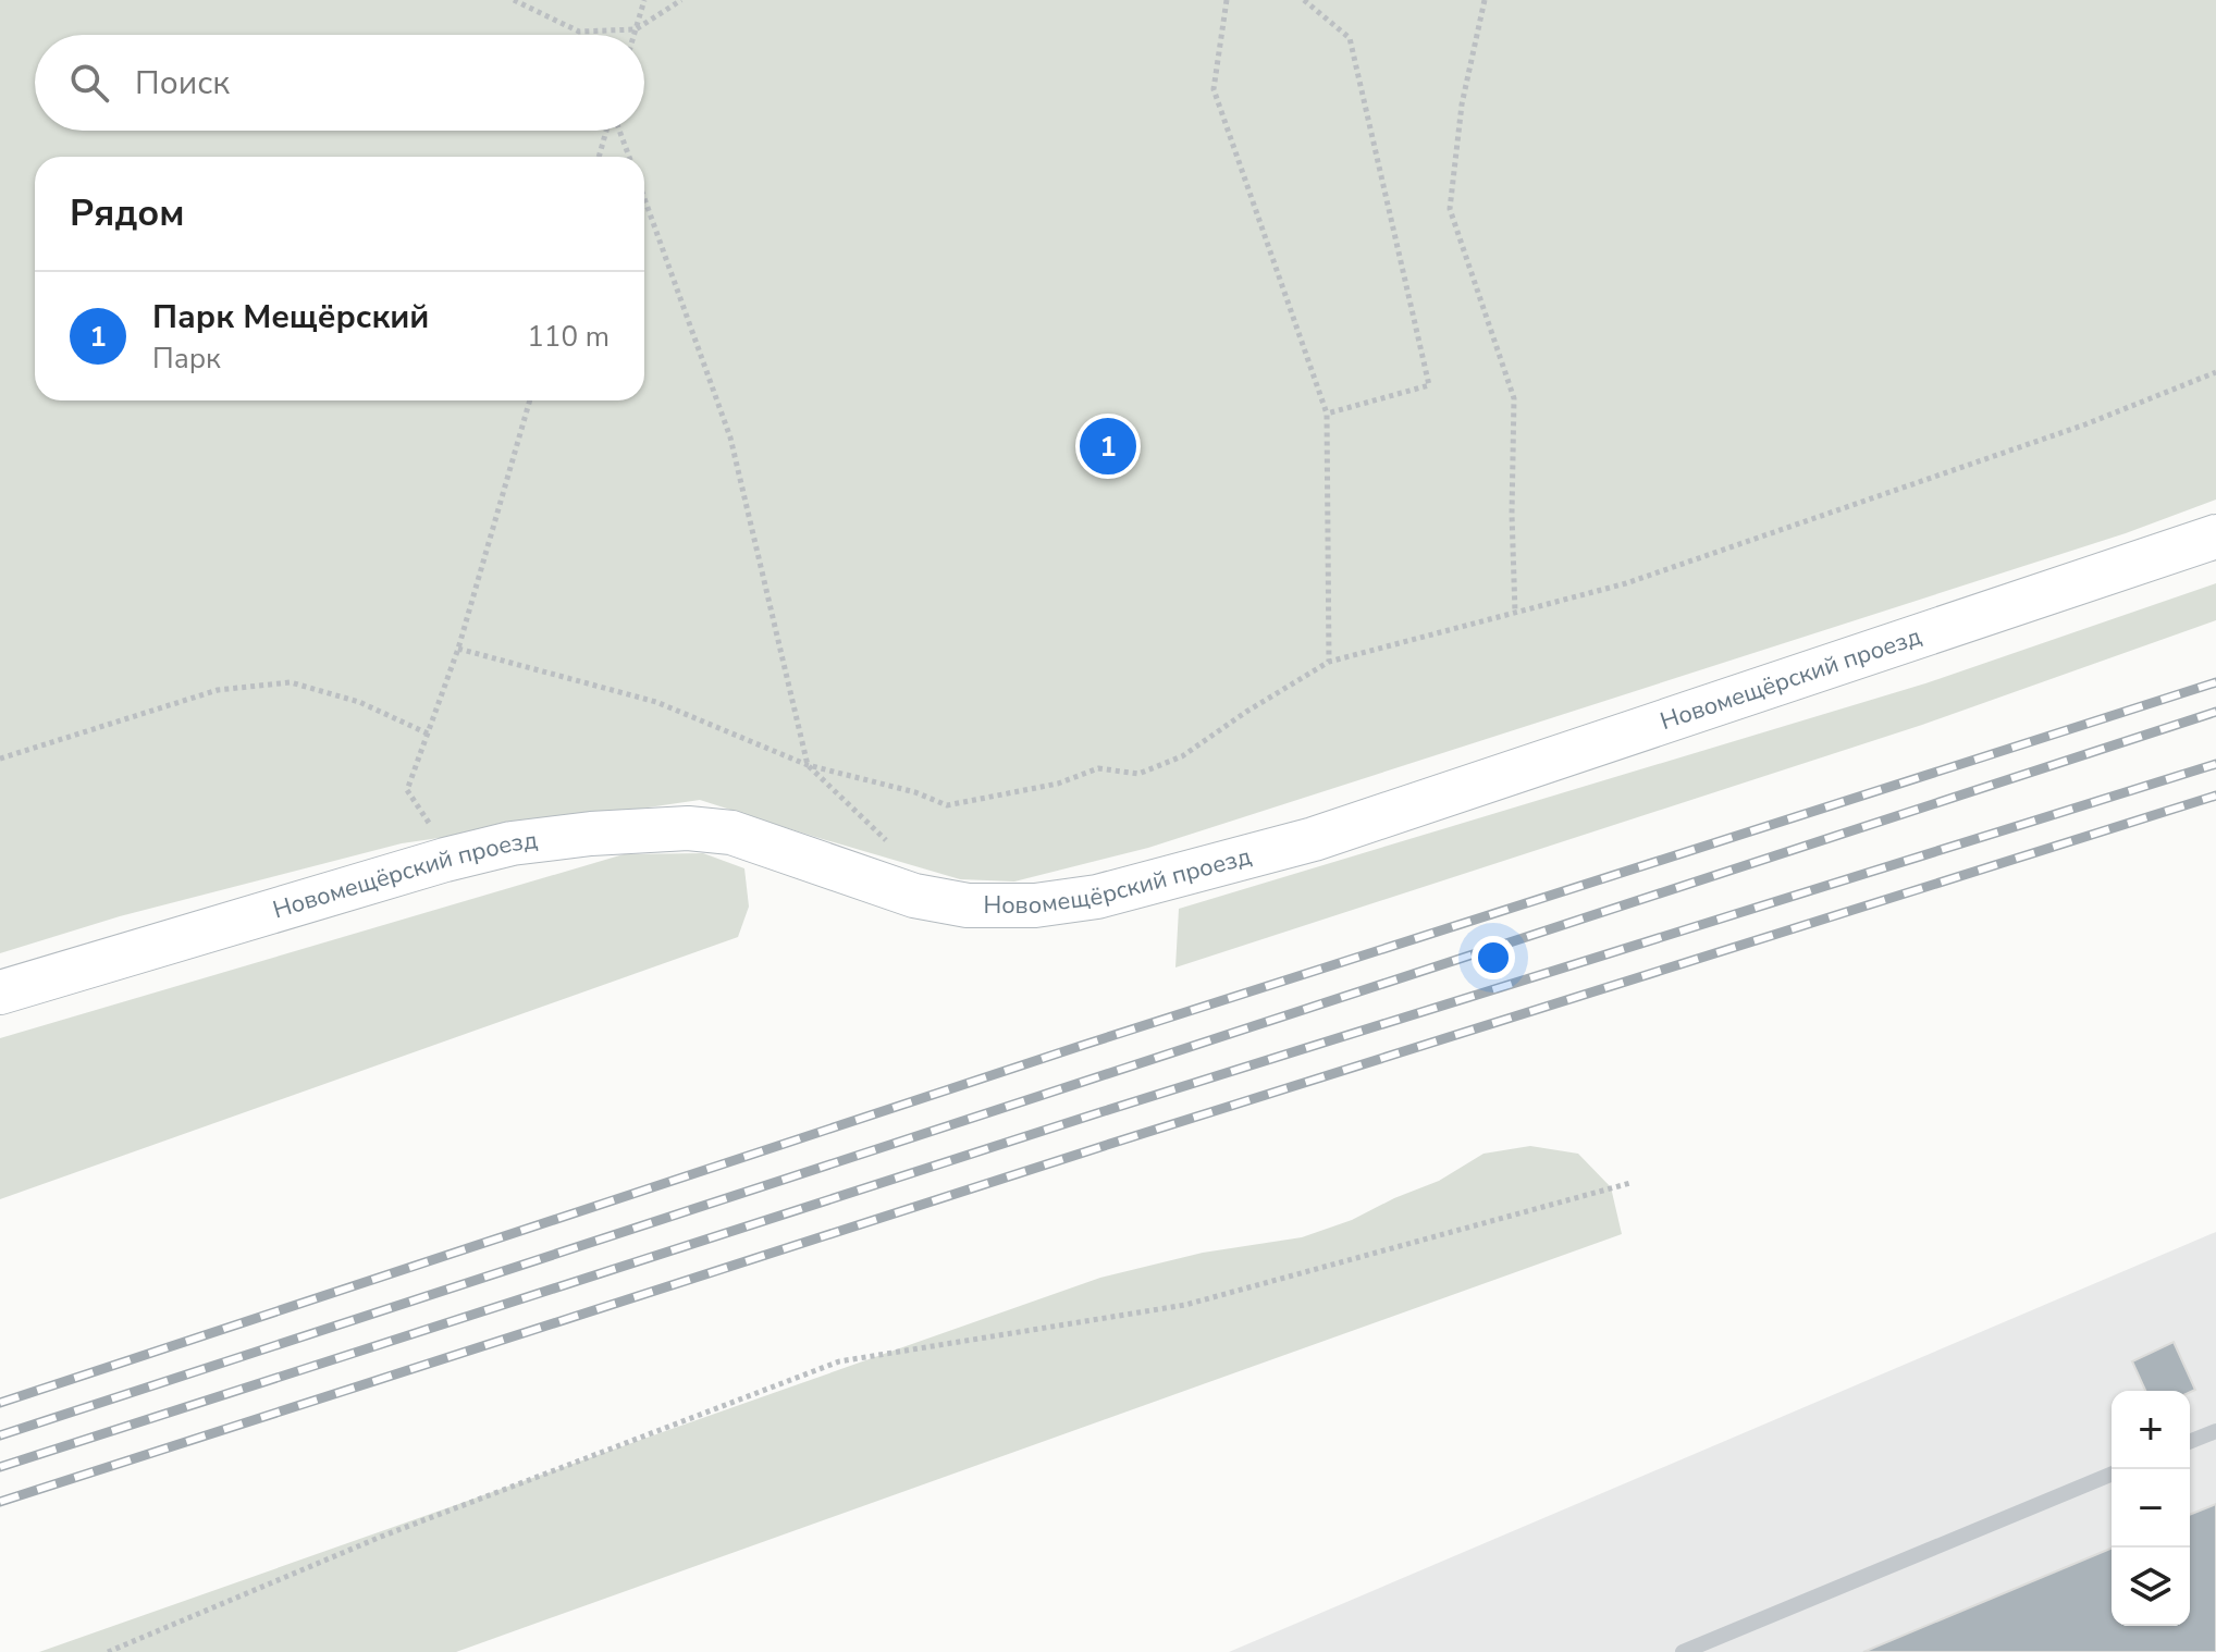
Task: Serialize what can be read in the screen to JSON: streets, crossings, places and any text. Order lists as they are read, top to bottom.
{
  "streets": {
    "street": ["Новомещёрский проезд"]
  },
  "page": {
    "search": "Поиск",
    "heading": "Рядом",
    "list": [
      {
        "mark": "1",
        "name": "Парк Мещёрский",
        "note": "Парк",
        "value": "110 m"
      }
    ],
    "pins": "1",
    "map_buttons": ["+", "−"]
  }
}
